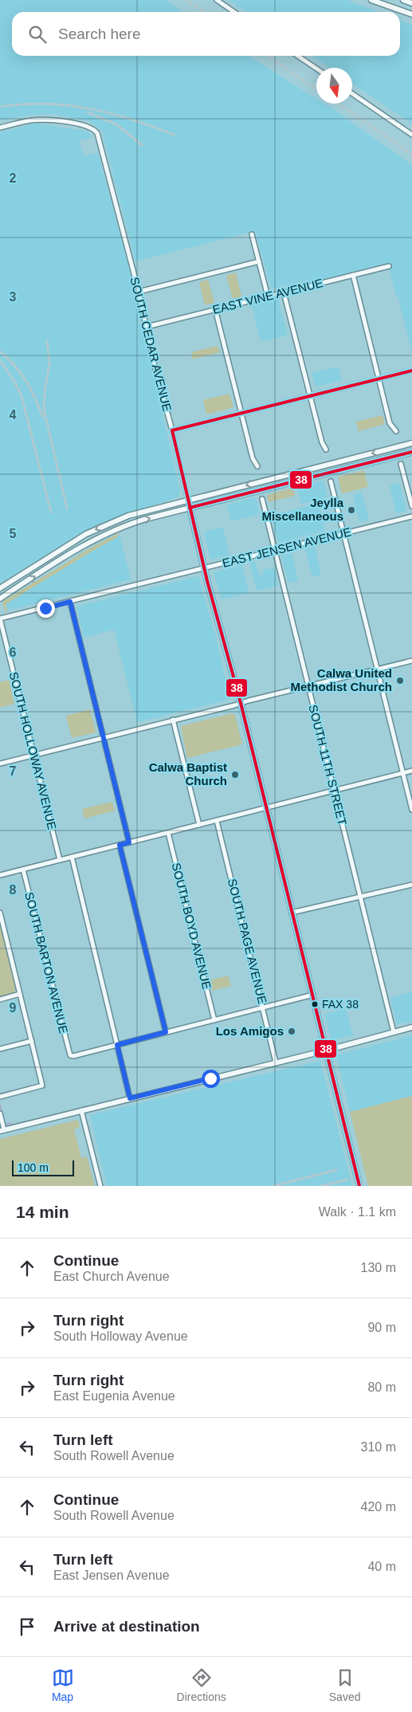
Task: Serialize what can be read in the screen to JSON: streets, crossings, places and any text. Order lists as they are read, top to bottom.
{
  "streets": {
    "main road": ["SOUTH CEDAR AVENUE"],
    "street": [
      "EAST VINE AVENUE",
      "EAST JENSEN AVENUE",
      "SOUTH HOLLOWAY AVENUE",
      "SOUTH 11TH STREET",
      "SOUTH BOYD AVENUE",
      "SOUTH PAGE AVENUE",
      "SOUTH BARTON AVENUE"
    ]
  },
  "crossings": [
    ["EAST VINE AVENUE", "SOUTH CEDAR AVENUE"],
    ["SOUTH CEDAR AVENUE", "EAST JENSEN AVENUE"],
    ["EAST JENSEN AVENUE", "SOUTH HOLLOWAY AVENUE"],
    ["EAST JENSEN AVENUE", "SOUTH 11TH STREET"]
  ],
  "places": [
    "Jeylla Miscellaneous",
    "Calwa United Methodist Church",
    "Calwa Baptist Church",
    "FAX 38",
    "Los Amigos"
  ],
  "lines": ["transit line 38"],
  "scale_bar": "100 m",
  "north": "bottom",
  "page": {
    "search": "Search here",
    "scale": "100 m",
    "heading": ["14 min", "Walk · 1.1 km"],
    "list": [
      ["Continue", "East Church Avenue", "130 m"],
      ["Turn right", "South Holloway Avenue", "90 m"],
      ["Turn right", "East Eugenia Avenue", "80 m"],
      ["Turn left", "South Rowell Avenue", "310 m"],
      ["Continue", "South Rowell Avenue", "420 m"],
      ["Turn left", "East Jensen Avenue", "40 m"],
      "Arrive at destination"
    ],
    "nav": ["Map", "Directions", "Saved"]
  },
  "grid": {
    "rows": [
      "2",
      "3",
      "4",
      "5",
      "6",
      "7",
      "8",
      "9"
    ]
  }
}
